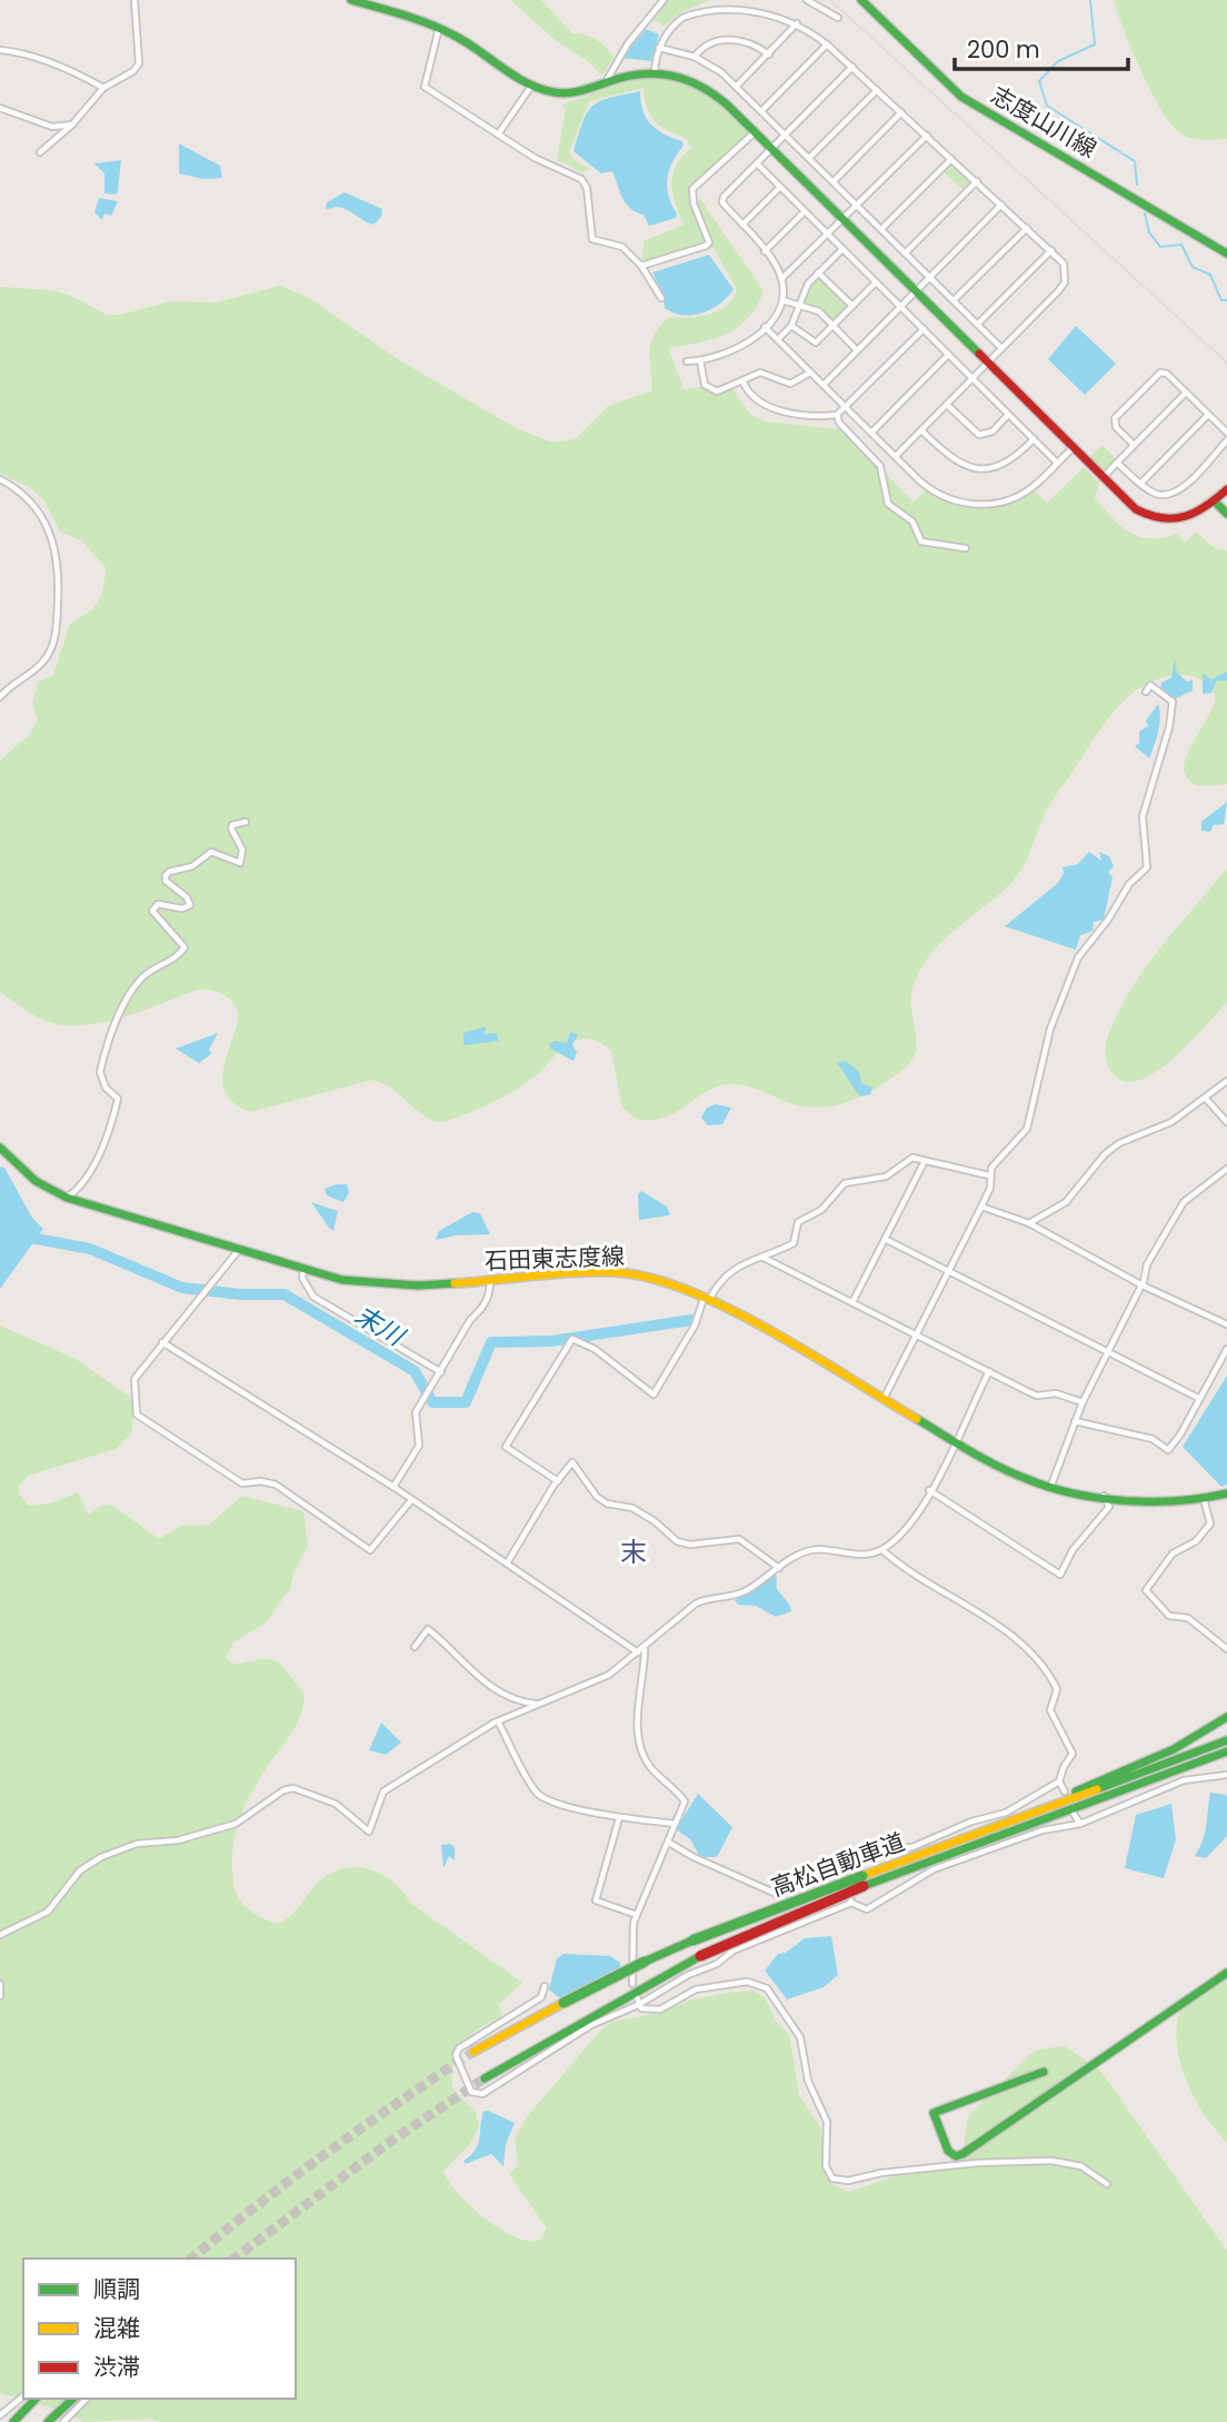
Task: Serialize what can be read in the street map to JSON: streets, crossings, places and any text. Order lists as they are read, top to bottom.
{
  "streets": {
    "main road": ["志度山川線", "石田東志度線", "高松自動車道"]
  },
  "districts": ["末"],
  "water": ["末川"],
  "legend": ["順調", "混雑", "渋滞"],
  "scale_bar": "200 m"
}
